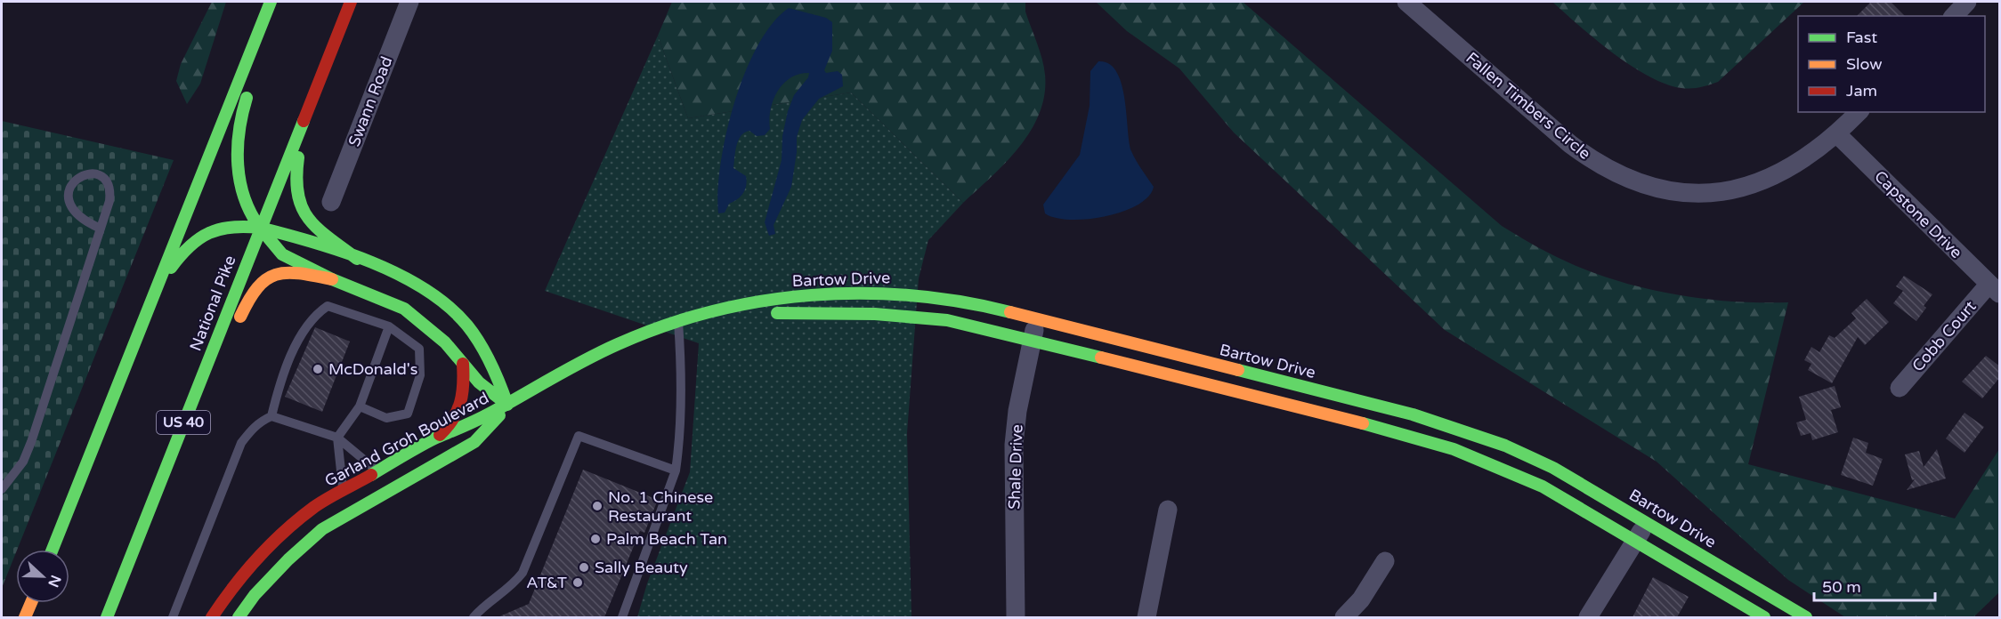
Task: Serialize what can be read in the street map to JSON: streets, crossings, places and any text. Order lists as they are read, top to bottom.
{
  "streets": {
    "street": [
      "Swann Road",
      "Fallen Timbers Circle",
      "Capstone Drive",
      "Bartow Drive",
      "National Pike",
      "Cobb Court",
      "US 40",
      "Garland Groh Boulevard",
      "Shale Drive"
    ]
  },
  "crossings": [
    ["Fallen Timbers Circle", "Capstone Drive"],
    ["Capstone Drive", "Cobb Court"],
    ["Bartow Drive", "Garland Groh Boulevard"],
    ["Bartow Drive", "Shale Drive"],
    ["National Pike", "Garland Groh Boulevard"]
  ],
  "places": [
    "McDonald's",
    "No. 1 Chinese Restaurant",
    "Palm Beach Tan",
    "Sally Beauty",
    "AT&T"
  ],
  "legend": ["Fast", "Slow", "Jam"],
  "scale_bar": "50 m",
  "north": "right"
}
